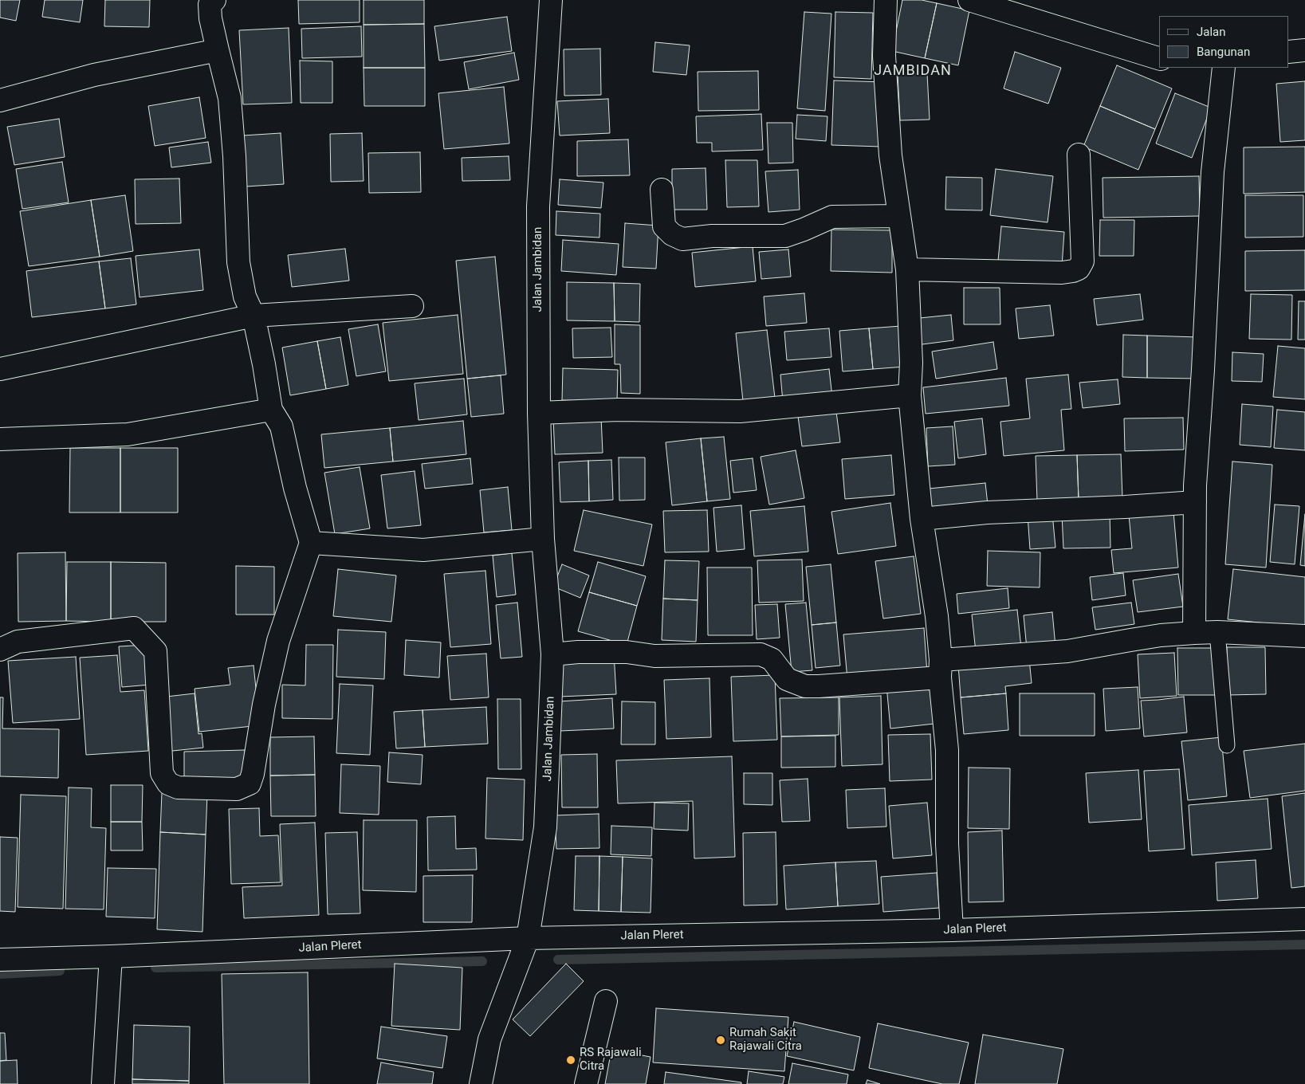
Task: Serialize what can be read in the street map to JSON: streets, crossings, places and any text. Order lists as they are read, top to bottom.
{
  "streets": {
    "street": ["Jalan Jambidan", "Jalan Pleret"]
  },
  "crossings": [
    ["Jalan Jambidan", "Jalan Pleret"]
  ],
  "districts": ["JAMBIDAN"],
  "places": ["Rumah Sakit Rajawali Citra", "RS Rajawali Citra"],
  "legend": ["Jalan", "Bangunan"]
}
